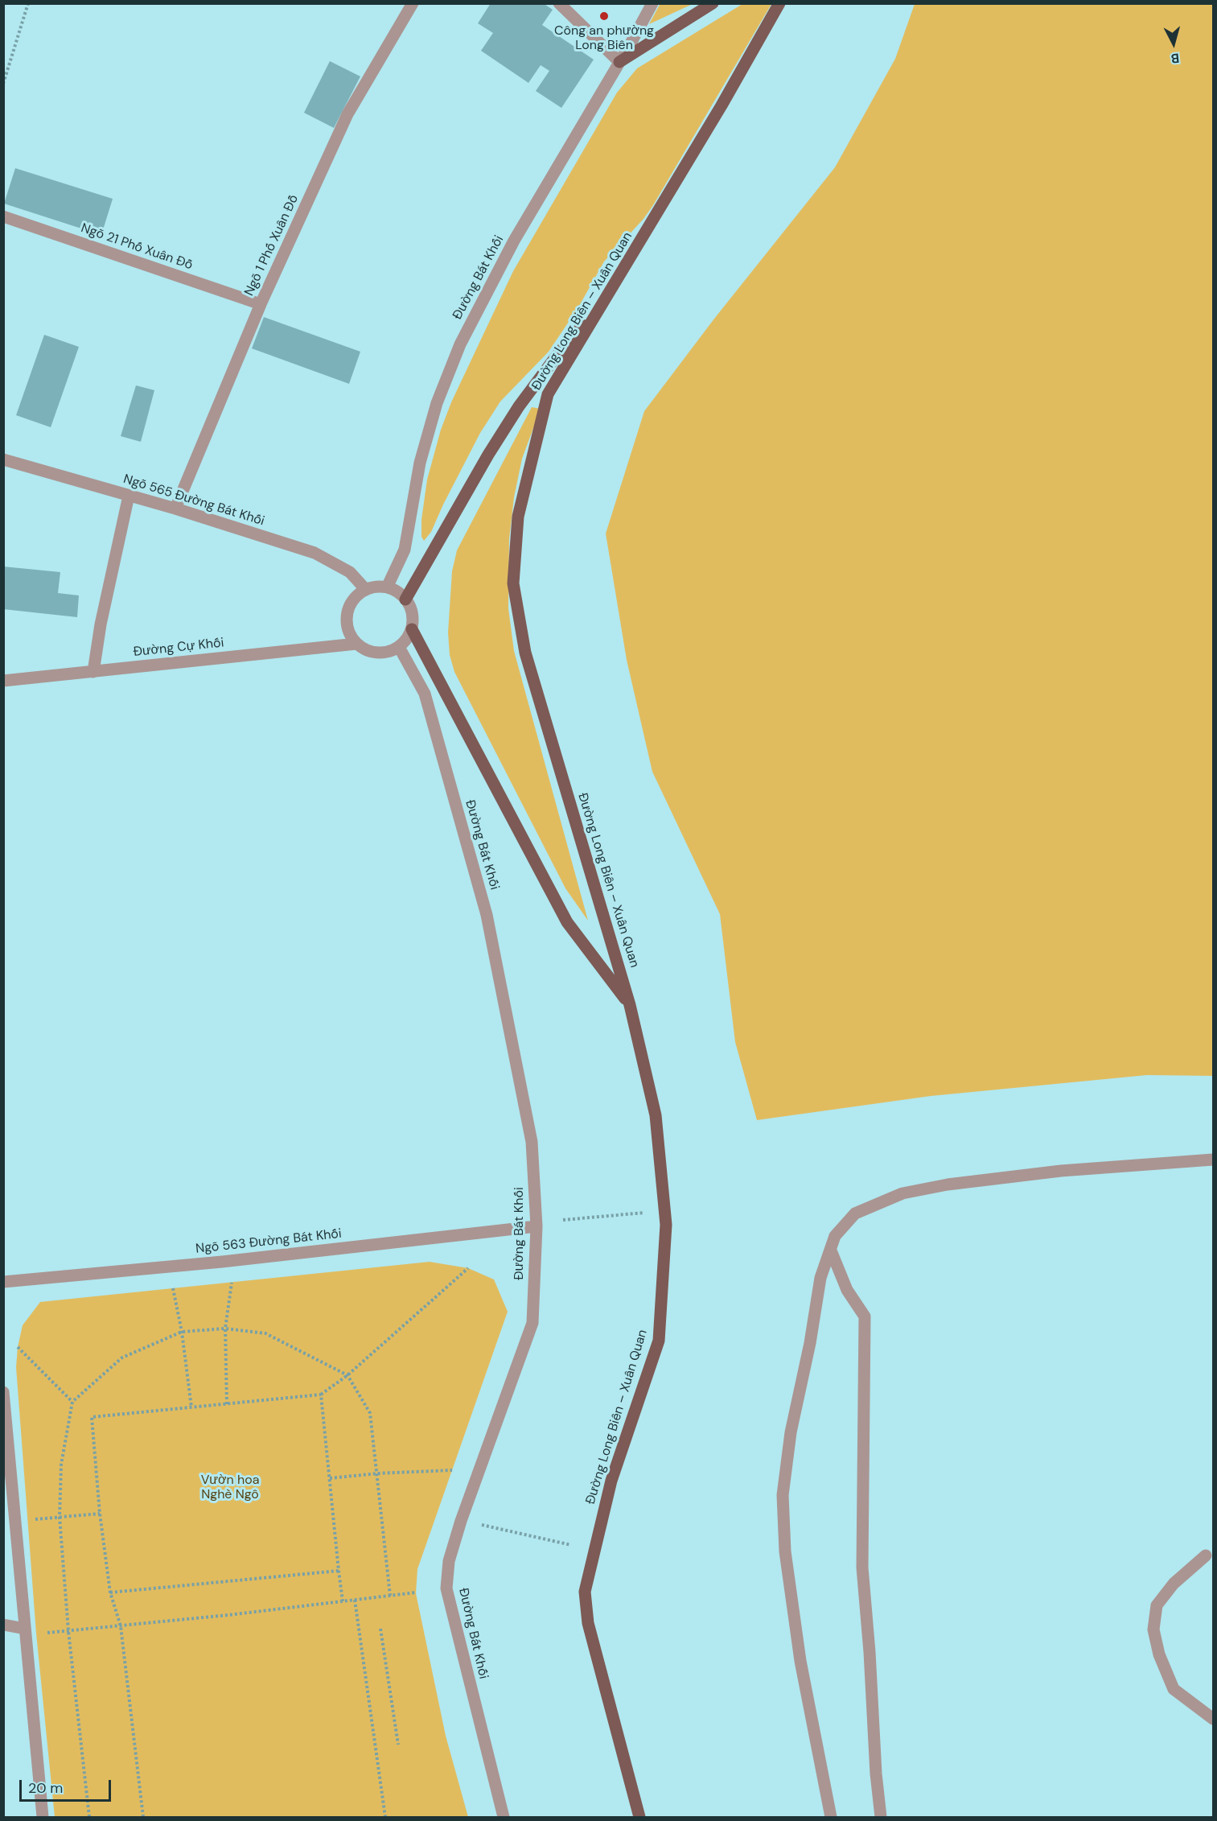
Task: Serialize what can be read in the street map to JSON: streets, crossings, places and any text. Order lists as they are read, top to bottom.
{
  "streets": {
    "main road": ["Đường Long Biên – Xuân Quan"],
    "street": [
      "Ngõ 1 Phố Xuân Đỗ",
      "Ngõ 21 Phố Xuân Đỗ",
      "Đường Bát Khối",
      "Ngõ 565 Đường Bát Khối",
      "Đường Cự Khối",
      "Ngõ 563 Đường Bát Khối"
    ]
  },
  "crossings": [
    ["Ngõ 1 Phố Xuân Đỗ", "Ngõ 21 Phố Xuân Đỗ"],
    ["Ngõ 1 Phố Xuân Đỗ", "Ngõ 565 Đường Bát Khối"],
    ["Đường Bát Khối", "Ngõ 565 Đường Bát Khối"],
    ["Đường Bát Khối", "Đường Cự Khối"],
    ["Đường Bát Khối", "Ngõ 563 Đường Bát Khối"],
    ["Ngõ 565 Đường Bát Khối", "Đường Cự Khối"]
  ],
  "parks": ["Vườn hoa Nghè Ngô"],
  "places": ["Công an phường Long Biên"],
  "scale_bar": "20 m",
  "north": "bottom"
}
